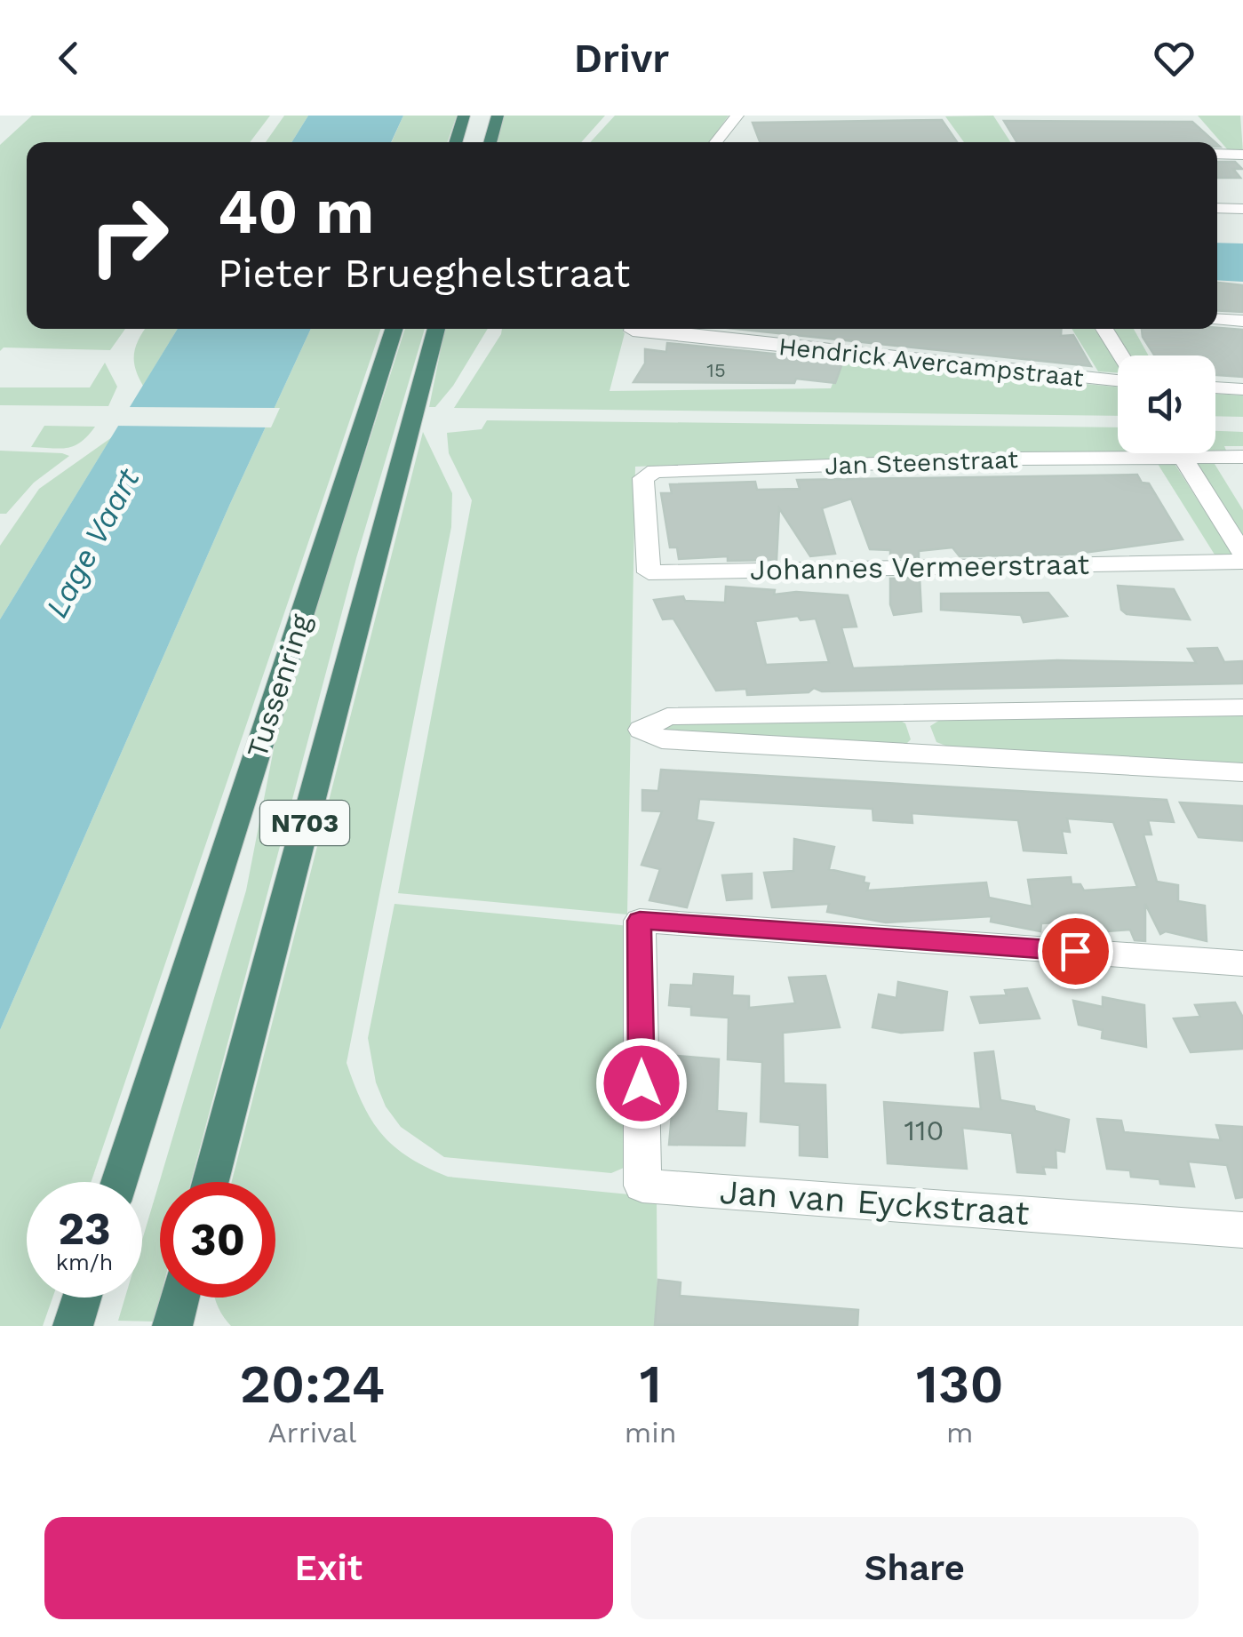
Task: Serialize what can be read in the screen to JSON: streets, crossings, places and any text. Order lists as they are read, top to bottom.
{
  "streets": {
    "highway": ["Tussenring", "N703"],
    "street": [
      "Hendrick Avercampstraat",
      "Jan Steenstraat",
      "Johannes Vermeerstraat",
      "Jan van Eyckstraat"
    ]
  },
  "crossings": [
    ["Jan Steenstraat", "Johannes Vermeerstraat"]
  ],
  "water": ["Lage Vaart"],
  "house_numbers": ["15", "110"],
  "page": {
    "header": "Drivr",
    "turn": ["40 m", "Pieter Brueghelstraat"],
    "speed": "23 km/h",
    "limit": "30",
    "eta": [
      "20:24",
      "Arrival",
      "1",
      "min",
      "130",
      "m"
    ],
    "buttons": ["Exit", "Share"]
  }
}
